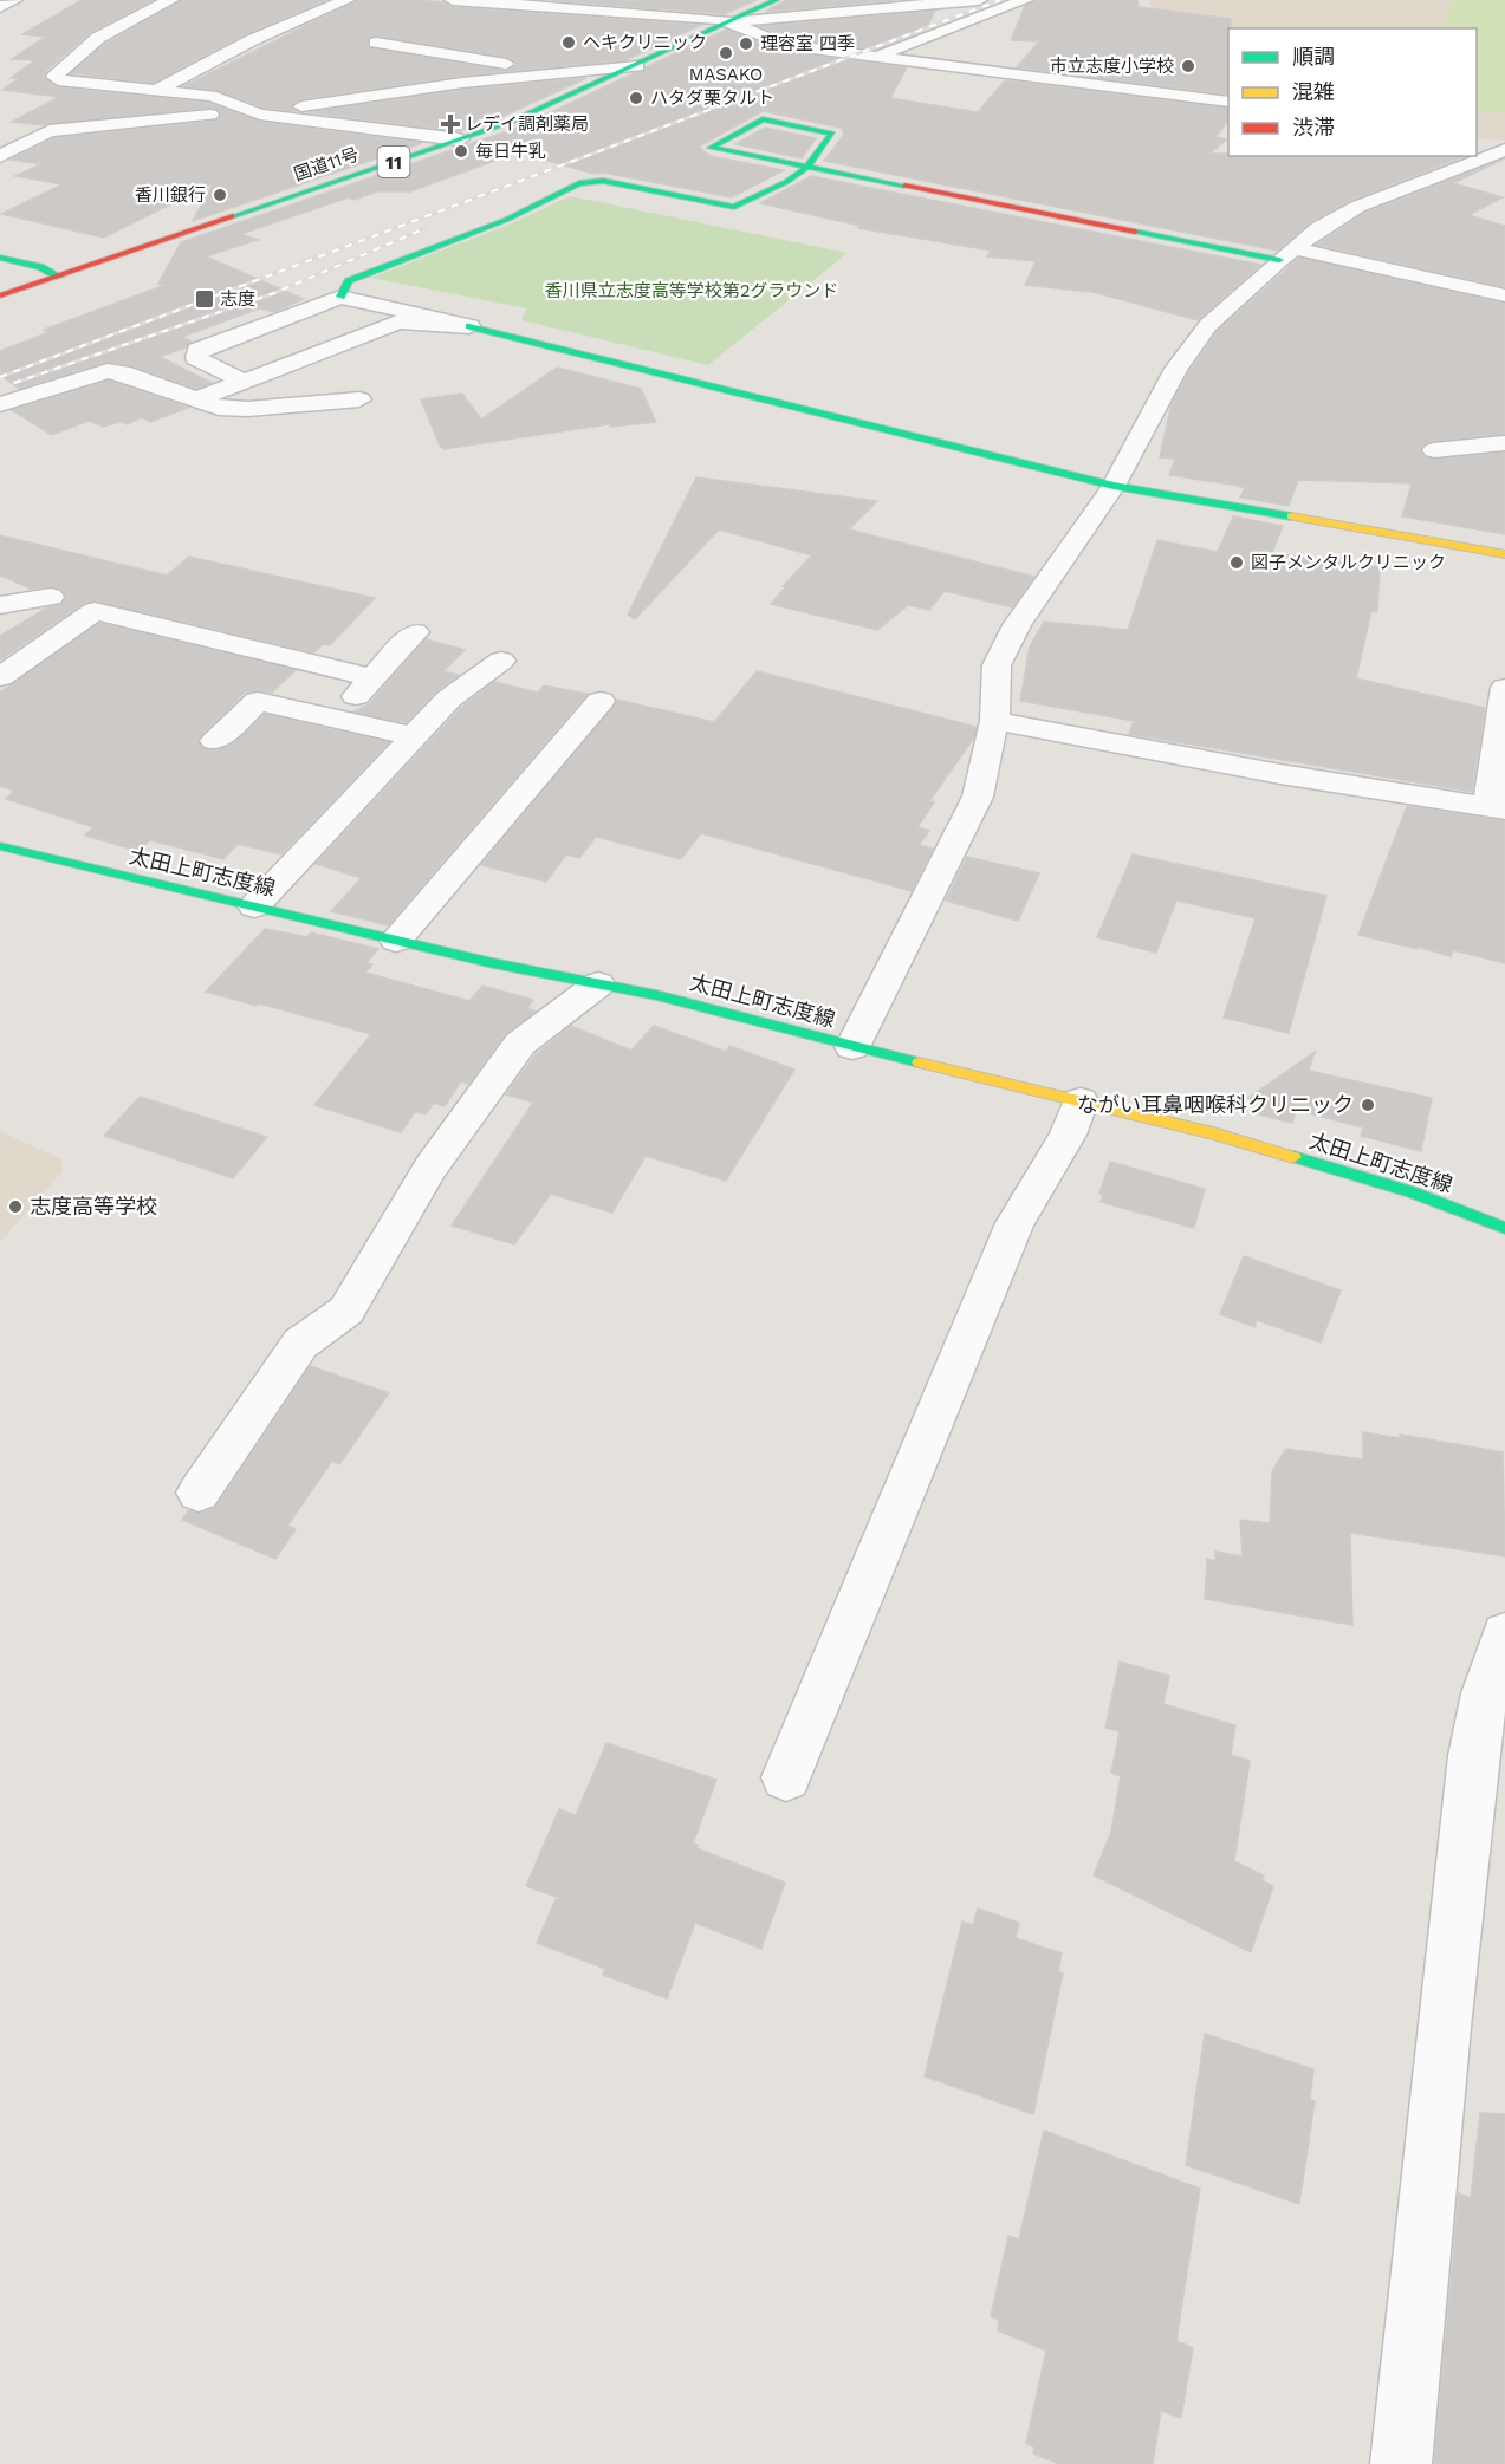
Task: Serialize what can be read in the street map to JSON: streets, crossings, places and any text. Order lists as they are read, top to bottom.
{
  "streets": {
    "main road": ["11", "国道11号", "太田上町志度線"]
  },
  "parks": ["香川県立志度高等学校第2グラウンド"],
  "places": {
    "other": [
      "ヘキクリニック",
      "理容室 四季",
      "MASAKO",
      "市立志度小学校",
      "ハタダ栗タルト",
      "毎日牛乳",
      "香川銀行",
      "図子メンタルクリニック",
      "ながい耳鼻咽喉科クリニック",
      "志度高等学校"
    ],
    "health": ["レデイ調剤薬局"],
    "transit": ["志度"]
  },
  "legend": ["順調", "混雑", "渋滞"]
}
